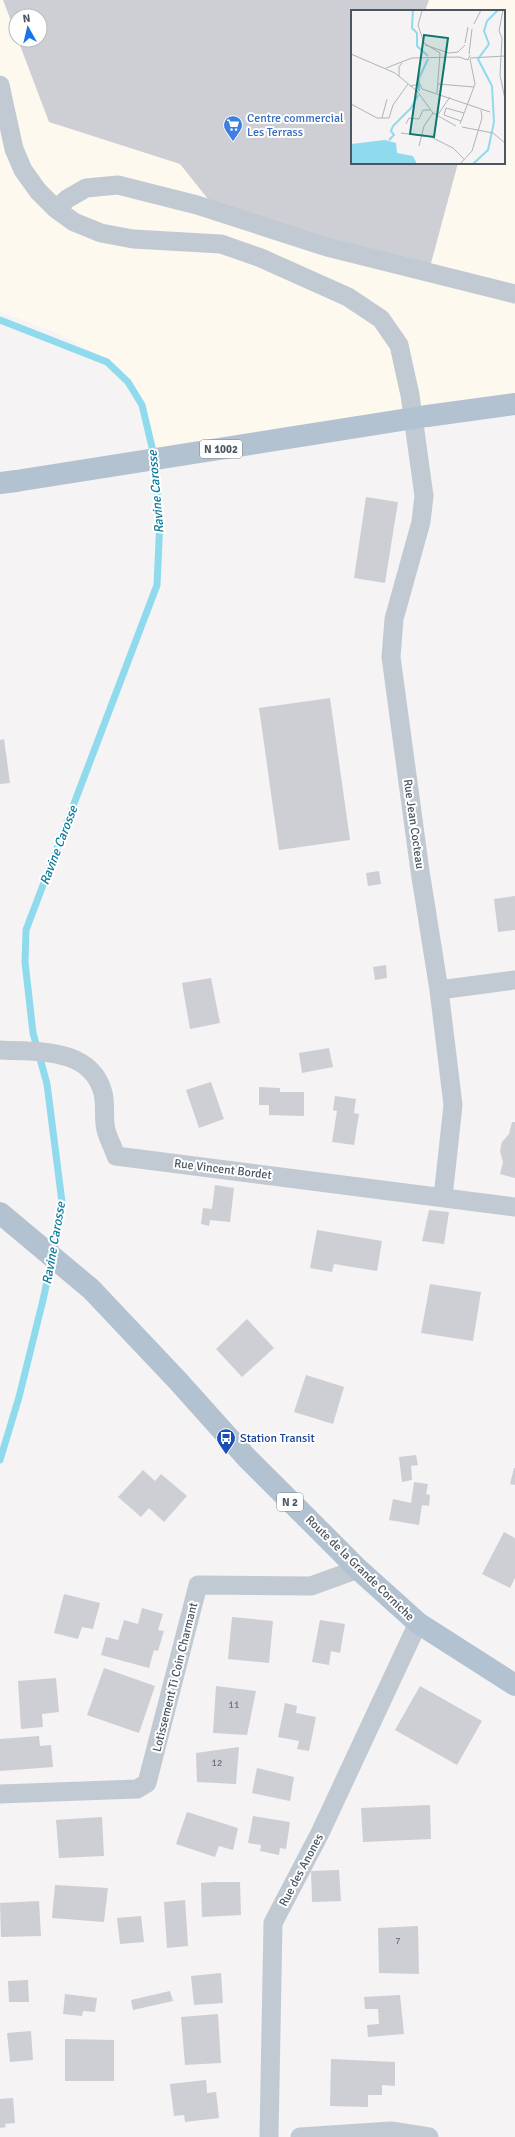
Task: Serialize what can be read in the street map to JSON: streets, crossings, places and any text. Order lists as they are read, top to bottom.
{
  "streets": {
    "main road": ["N 1002", "N 2", "Route de la Grande Corniche"],
    "street": [
      "Rue Jean Cocteau",
      "Rue Vincent Bordet",
      "Lotissement Ti Coin Charmant",
      "Rue des Anones"
    ]
  },
  "crossings": [
    ["Rue Jean Cocteau", "Rue Vincent Bordet"],
    ["Route de la Grande Corniche", "Lotissement Ti Coin Charmant"],
    ["Route de la Grande Corniche", "Rue des Anones"]
  ],
  "water": ["Ravine Carosse"],
  "places": {
    "supermarket": ["Centre commercial Les Terrass"],
    "bus stop": ["Station Transit"]
  },
  "house_numbers": ["11", "12", "7"],
  "north": "top"
}
